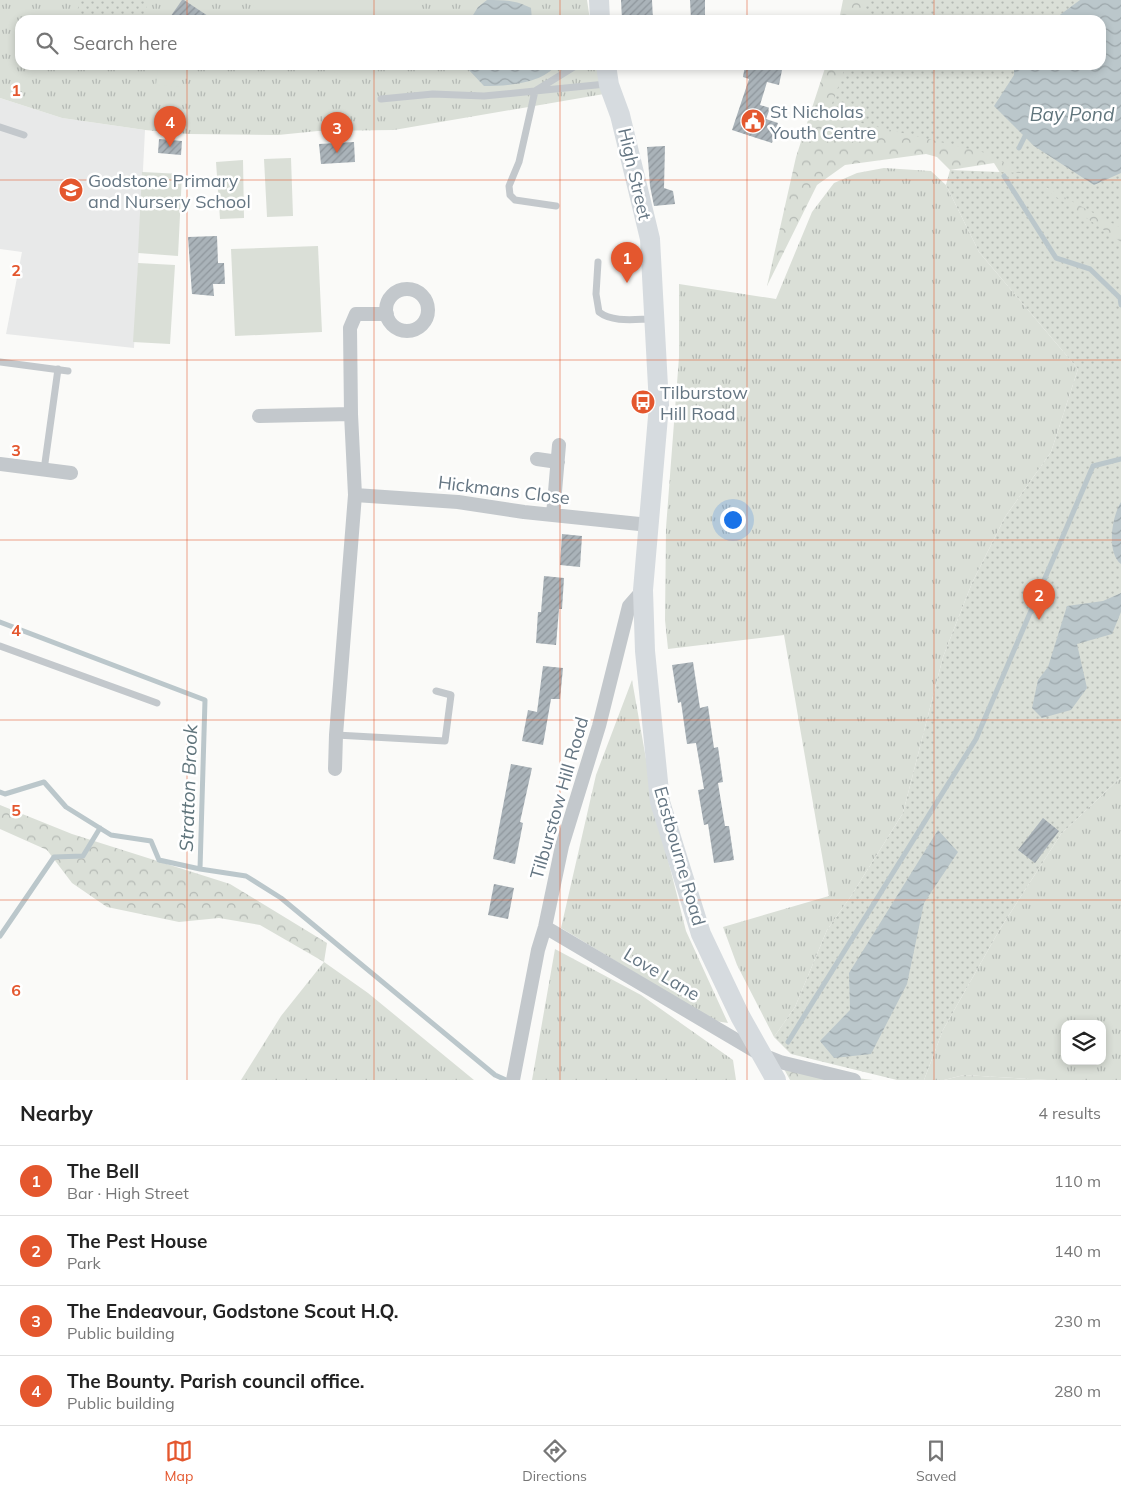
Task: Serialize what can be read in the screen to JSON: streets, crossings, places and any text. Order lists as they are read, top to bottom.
{
  "streets": {
    "main road": ["High Street", "Eastbourne Road"],
    "street": ["Hickmans Close", "Tilburstow Hill Road", "Love Lane"]
  },
  "crossings": [
    ["High Street", "Hickmans Close"],
    ["High Street", "Eastbourne Road"],
    ["Hickmans Close", "Eastbourne Road"],
    ["Tilburstow Hill Road", "Eastbourne Road"],
    ["Tilburstow Hill Road", "Love Lane"],
    ["Eastbourne Road", "Love Lane"]
  ],
  "water": ["Bay Pond", "Stratton Brook"],
  "places": {
    "public building": ["St Nicholas Youth Centre"],
    "school or university": ["Godstone Primary and Nursery School"],
    "bus stop": ["Tilburstow Hill Road"]
  },
  "page": {
    "search": "Search here",
    "pins": [
      "4",
      "3",
      "1",
      "2"
    ],
    "heading": ["Nearby", "4 results"],
    "list": [
      {
        "mark": "1",
        "name": "The Bell",
        "note": "Bar · High Street",
        "value": "110 m"
      },
      {
        "mark": "2",
        "name": "The Pest House",
        "note": "Park",
        "value": "140 m"
      },
      {
        "mark": "3",
        "name": "The Endeavour, Godstone Scout H.Q.",
        "note": "Public building",
        "value": "230 m"
      },
      {
        "mark": "4",
        "name": "The Bounty. Parish council office.",
        "note": "Public building",
        "value": "280 m"
      }
    ],
    "nav": ["Map", "Directions", "Saved"]
  },
  "grid": {
    "rows": [
      "1",
      "2",
      "3",
      "4",
      "5",
      "6"
    ]
  }
}
